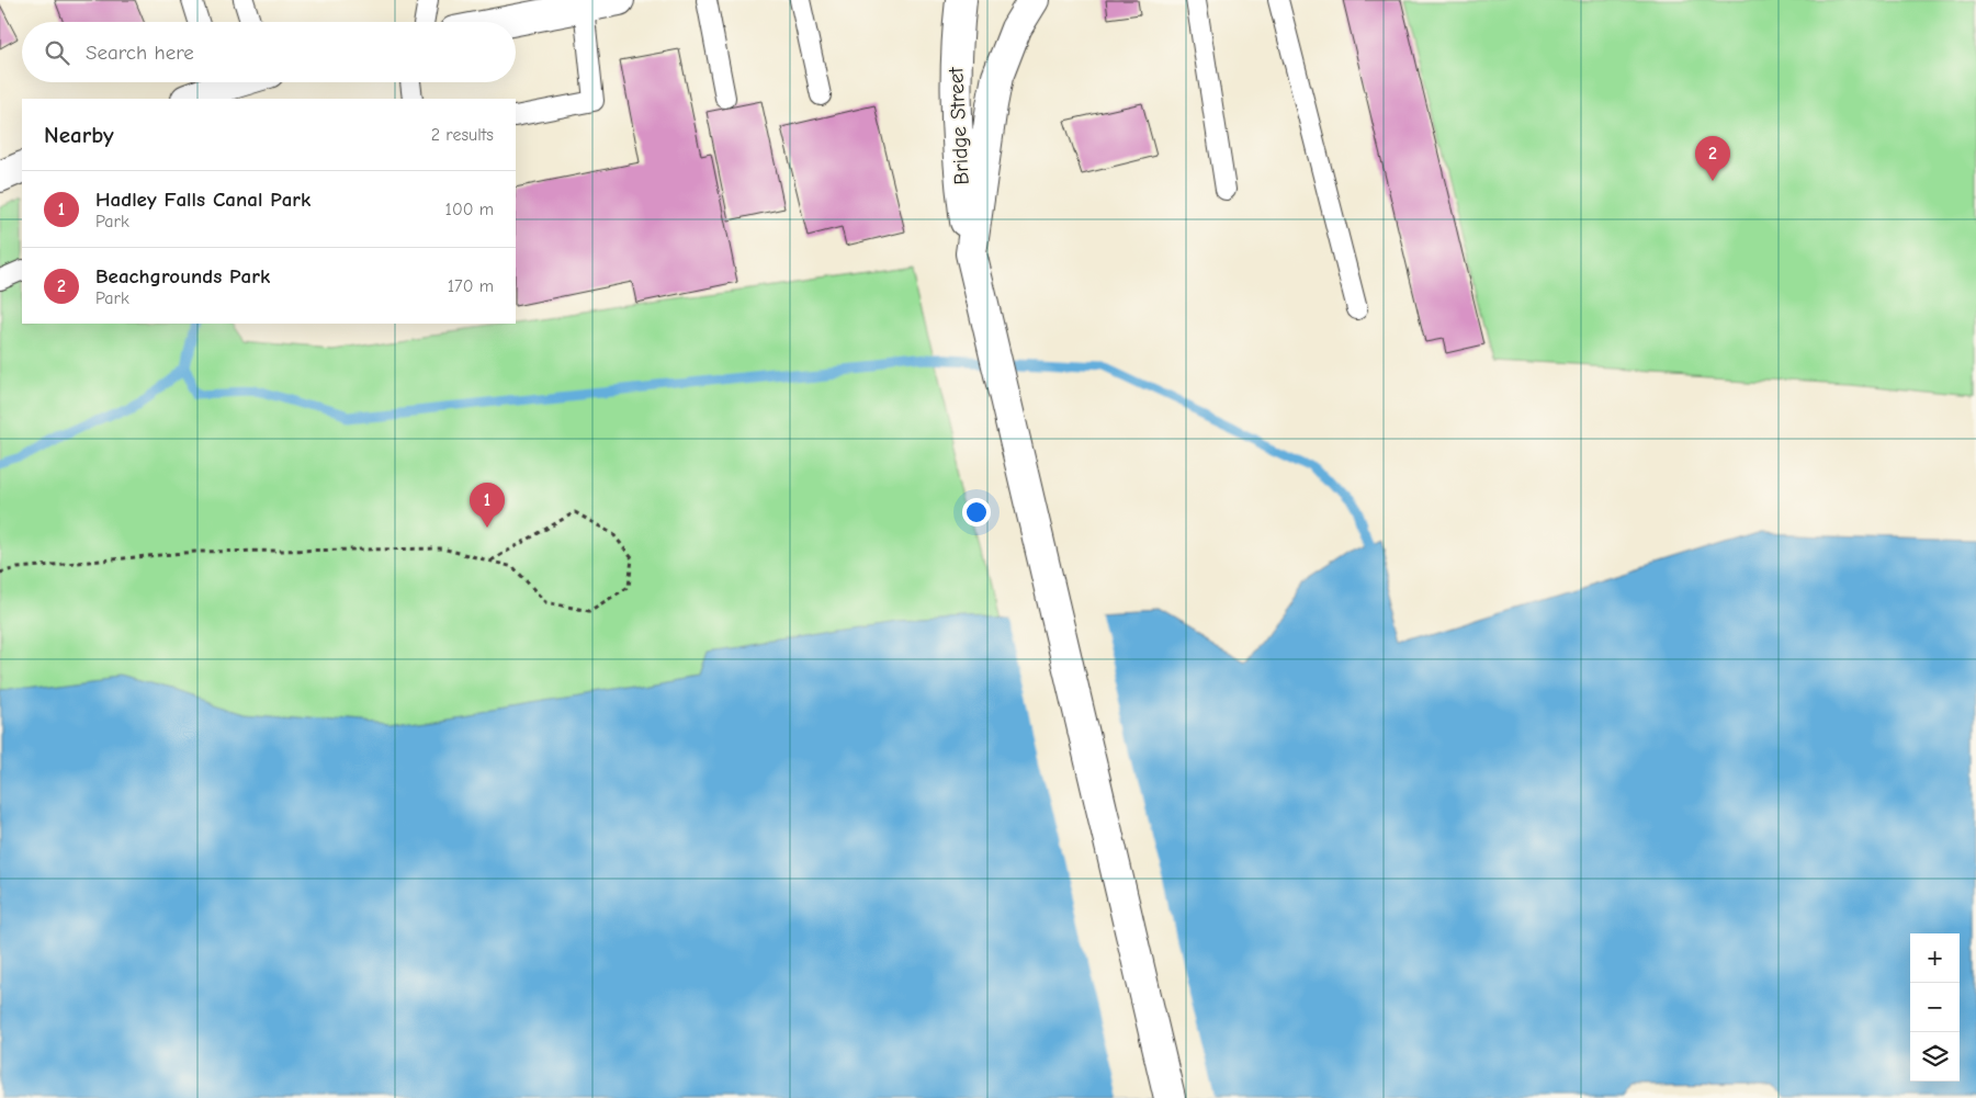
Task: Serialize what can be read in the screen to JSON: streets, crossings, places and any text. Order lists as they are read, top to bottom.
{
  "streets": {
    "main road": ["Bridge Street"]
  },
  "page": {
    "search": "Search here",
    "heading": ["Nearby", "2 results"],
    "pins": ["2", "1"],
    "list": [
      {
        "mark": "1",
        "name": "Hadley Falls Canal Park",
        "note": "Park",
        "value": "100 m"
      },
      {
        "mark": "2",
        "name": "Beachgrounds Park",
        "note": "Park",
        "value": "170 m"
      }
    ],
    "map_buttons": ["+", "−"]
  }
}
